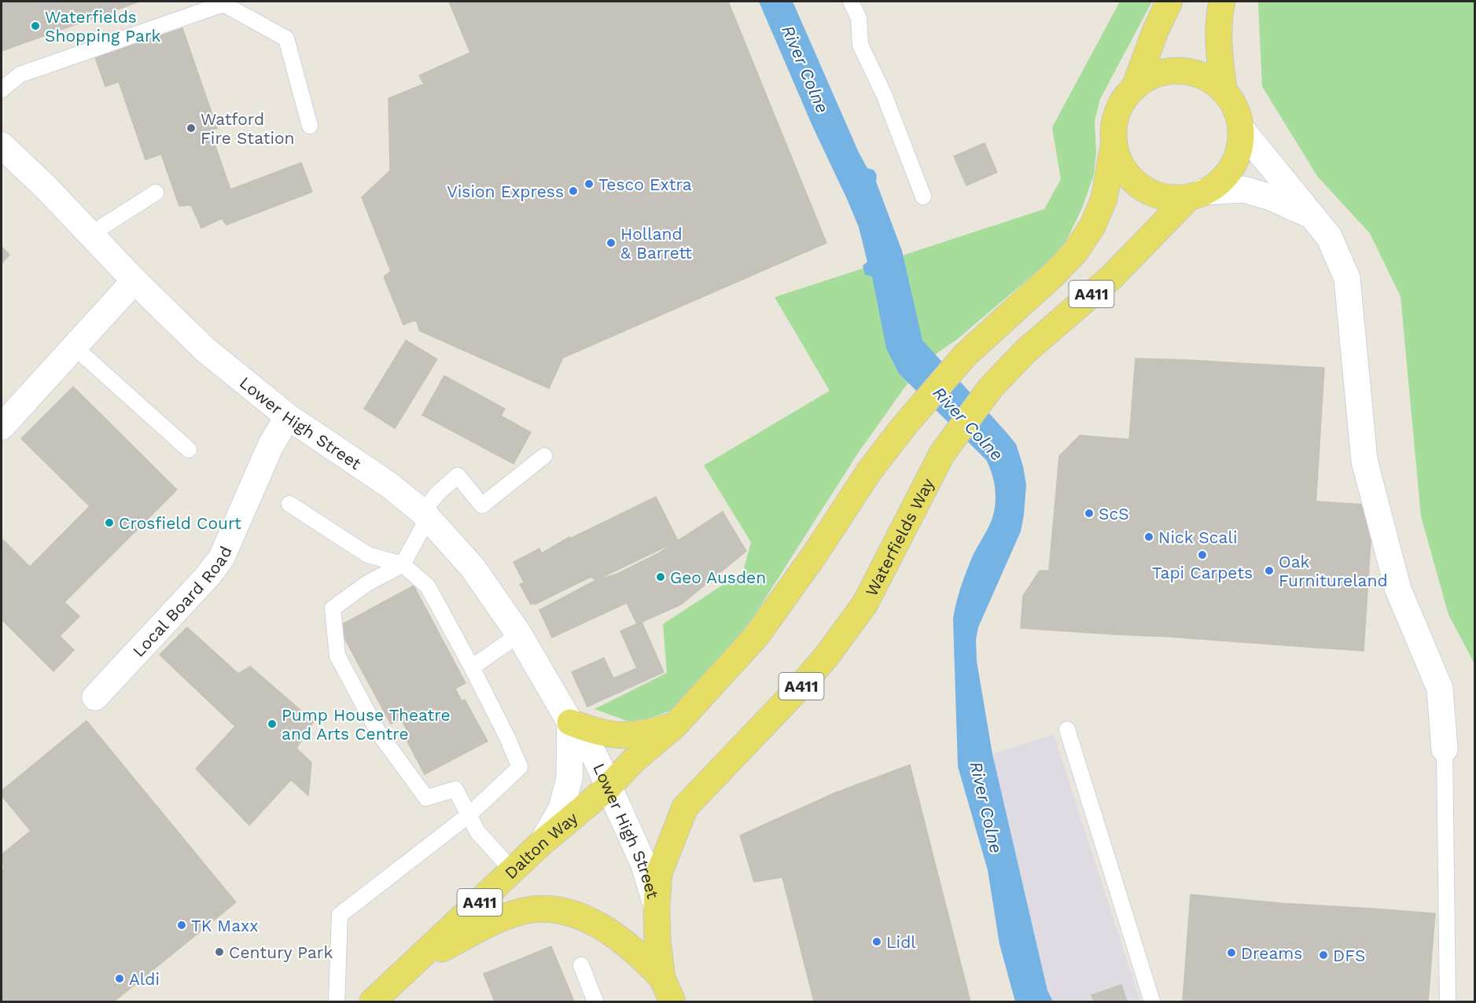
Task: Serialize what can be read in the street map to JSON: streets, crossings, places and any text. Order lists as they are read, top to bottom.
{
  "streets": {
    "main road": [
      "A411",
      "Lower High Street",
      "Waterfields Way",
      "Dalton Way"
    ],
    "street": ["Local Board Road"]
  },
  "crossings": [
    ["A411", "Lower High Street"],
    ["A411", "Waterfields Way"],
    ["A411", "Dalton Way"],
    ["Lower High Street", "Waterfields Way"],
    ["Lower High Street", "Local Board Road"],
    ["Lower High Street", "Dalton Way"]
  ],
  "water": ["River Colne"],
  "places": [
    "Waterfields Shopping Park",
    "Watford Fire Station",
    "Tesco Extra",
    "Vision Express",
    "Holland & Barrett",
    "ScS",
    "Crosfield Court",
    "Nick Scali",
    "Tapi Carpets",
    "Oak Furnitureland",
    "Geo Ausden",
    "Pump House Theatre and Arts Centre",
    "TK Maxx",
    "Lidl",
    "Century Park",
    "Dreams",
    "DFS",
    "Aldi"
  ]
}
